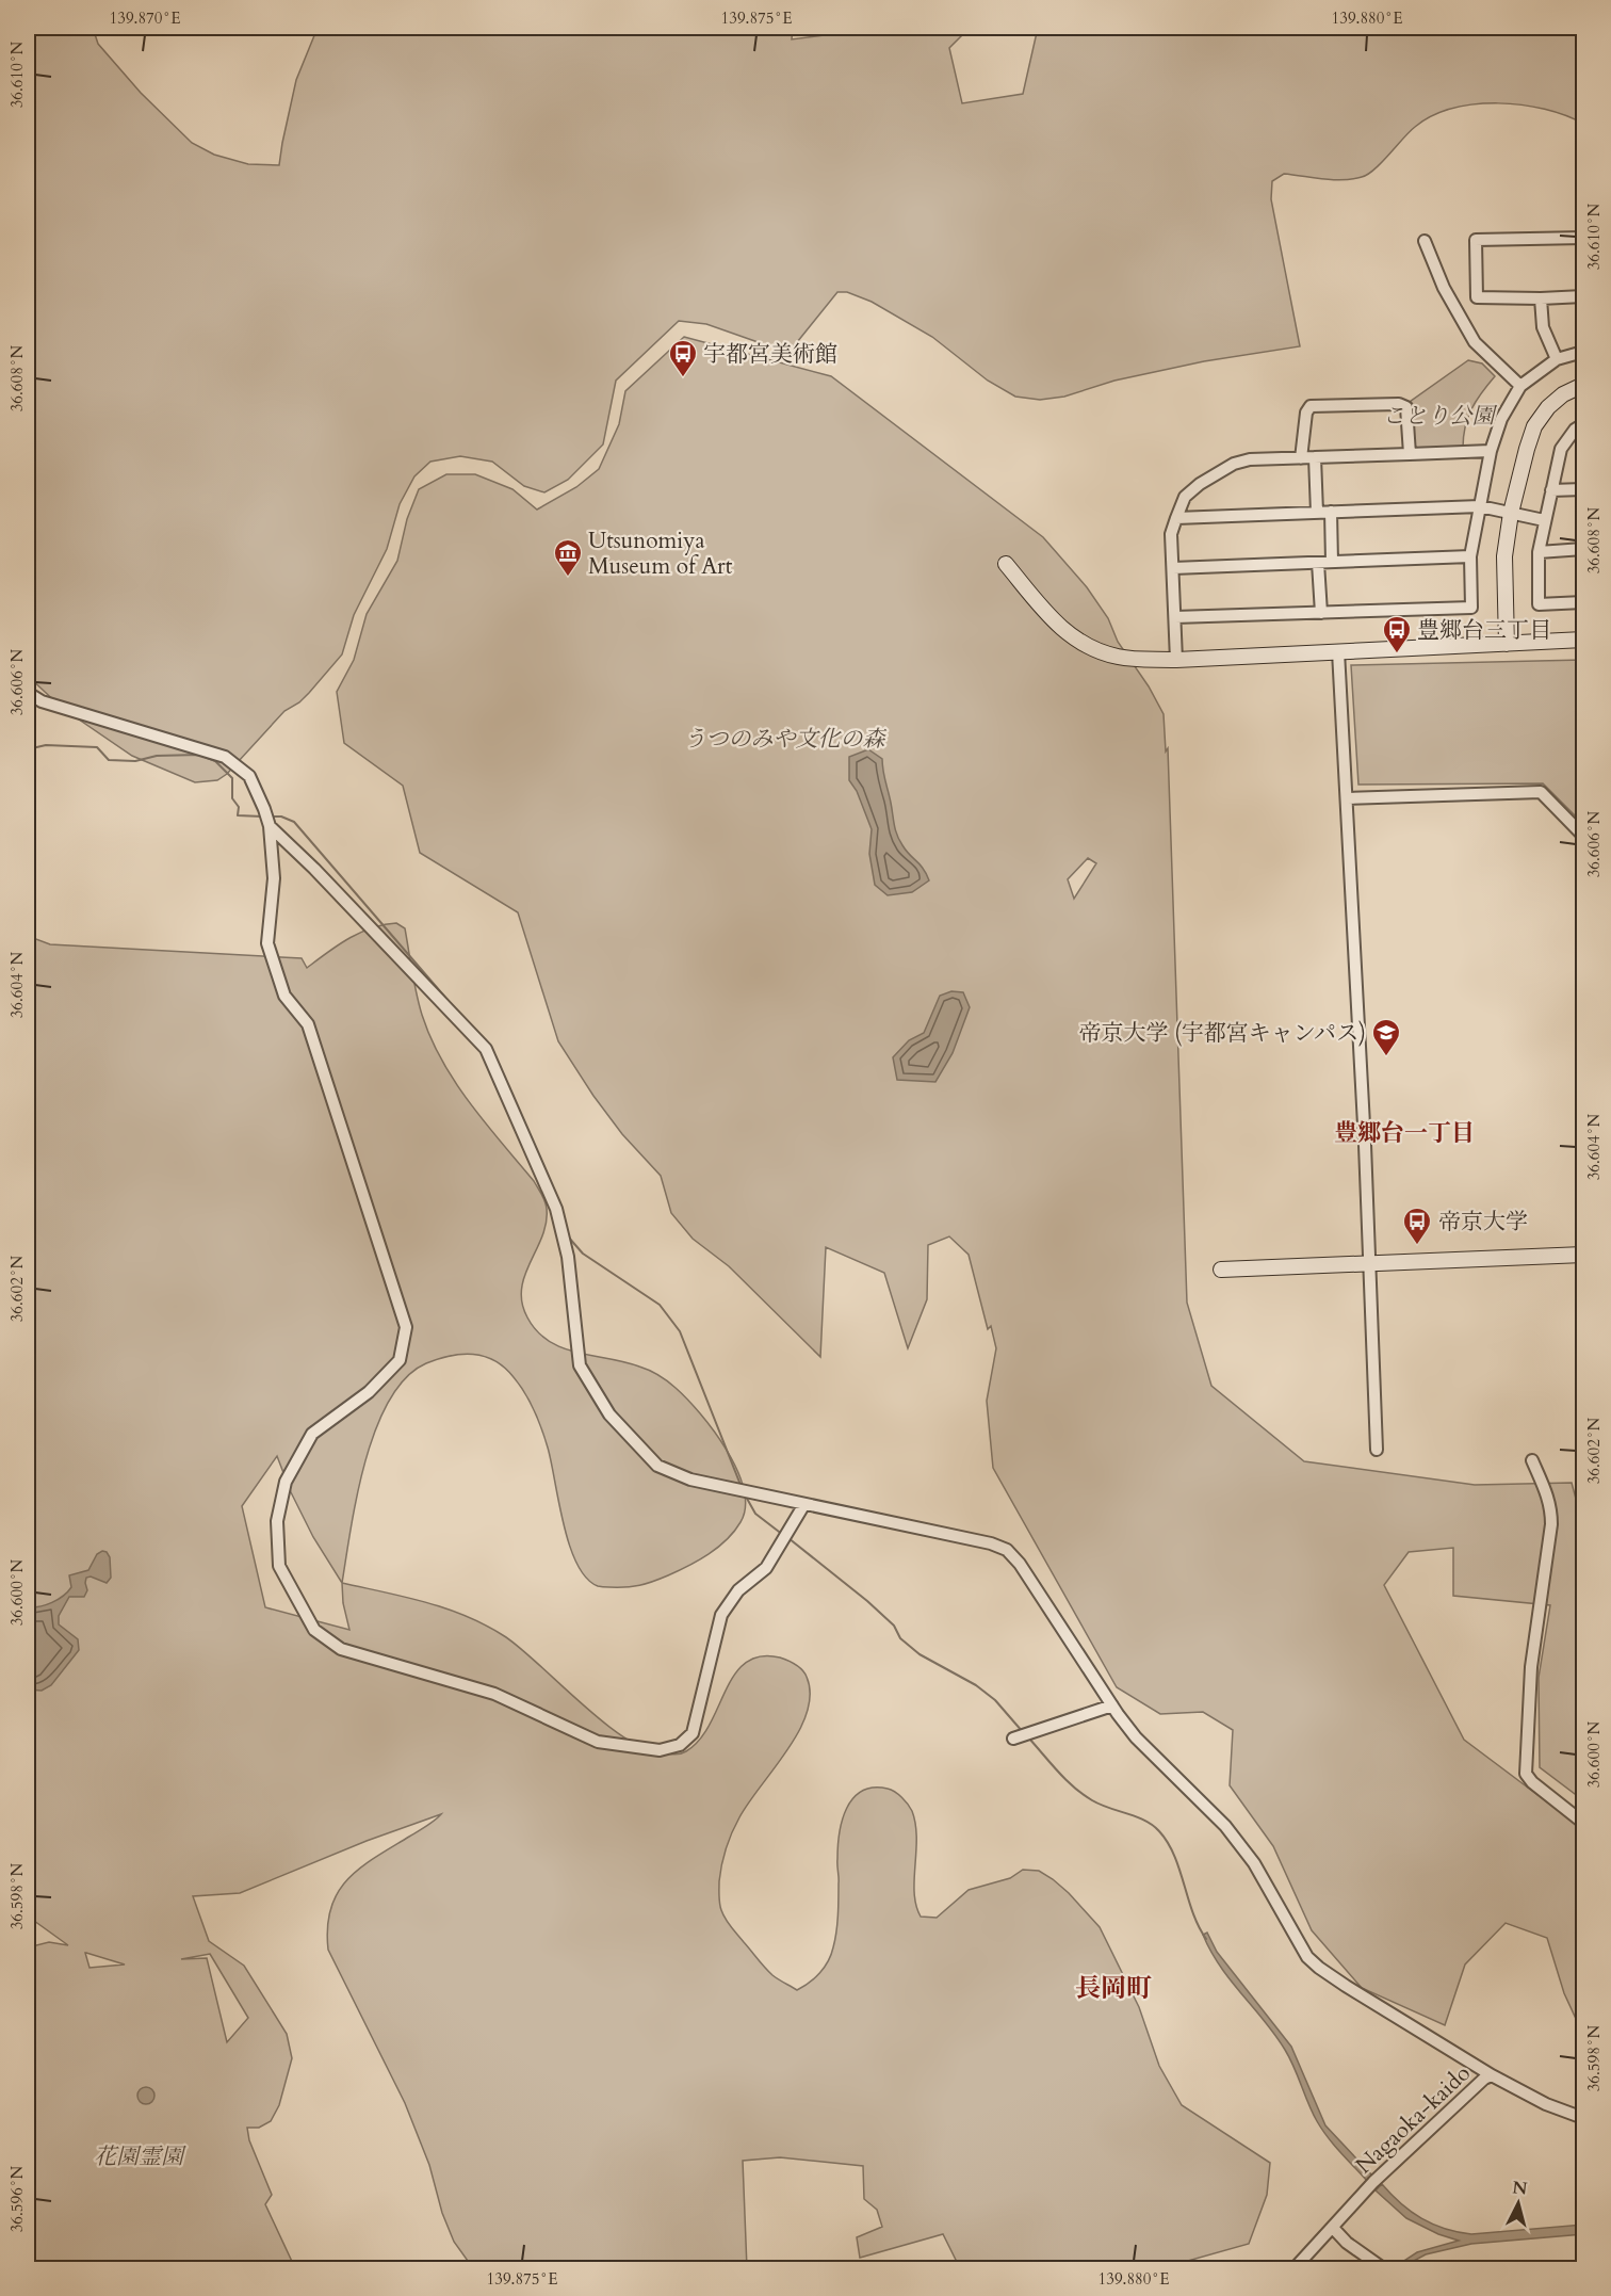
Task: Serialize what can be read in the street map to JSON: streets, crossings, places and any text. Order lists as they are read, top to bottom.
{
  "streets": {
    "street": ["Nagaoka-kaido"]
  },
  "districts": ["豊郷台一丁目", "長岡町"],
  "parks": ["ことり公園", "うつのみや文化の森", "花園霊園"],
  "places": {
    "bus stop": ["宇都宮美術館", "豊郷台三丁目", "帝京大学"],
    "museum": ["Utsunomiya Museum of Art"],
    "school or university": ["帝京大学 (宇都宮キャンパス)"]
  },
  "north": "top",
  "coordinates": [
    "139.870°E",
    "139.875°E",
    "139.880°E",
    "36.610°N",
    "36.608°N",
    "36.606°N",
    "36.604°N",
    "36.602°N",
    "36.600°N",
    "36.598°N",
    "36.596°N"
  ]
}
